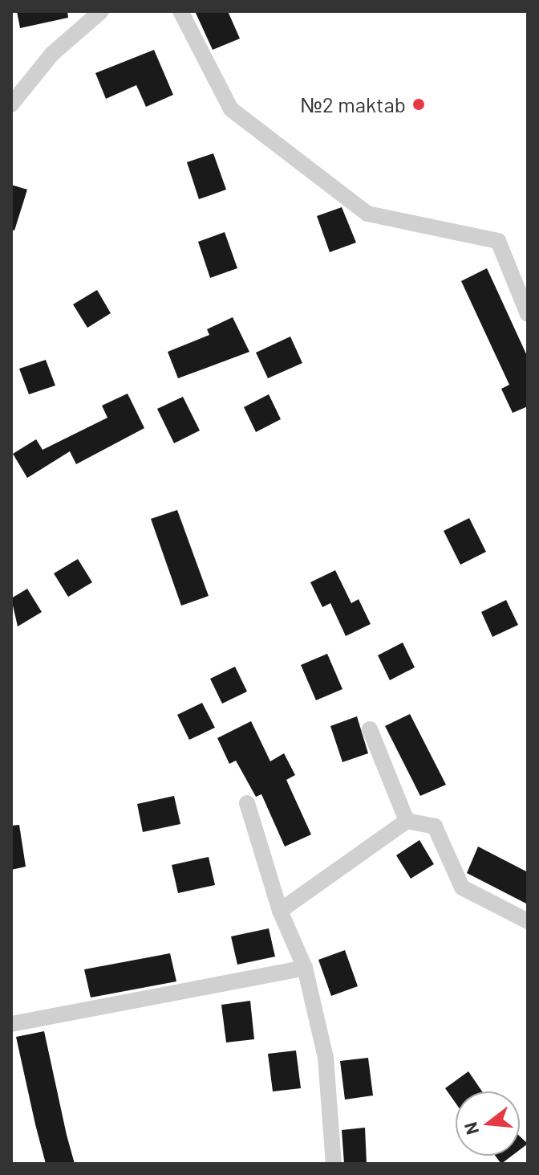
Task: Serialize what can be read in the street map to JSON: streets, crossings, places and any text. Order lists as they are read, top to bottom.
{
  "places": ["№2 maktab"],
  "north": "left"
}
